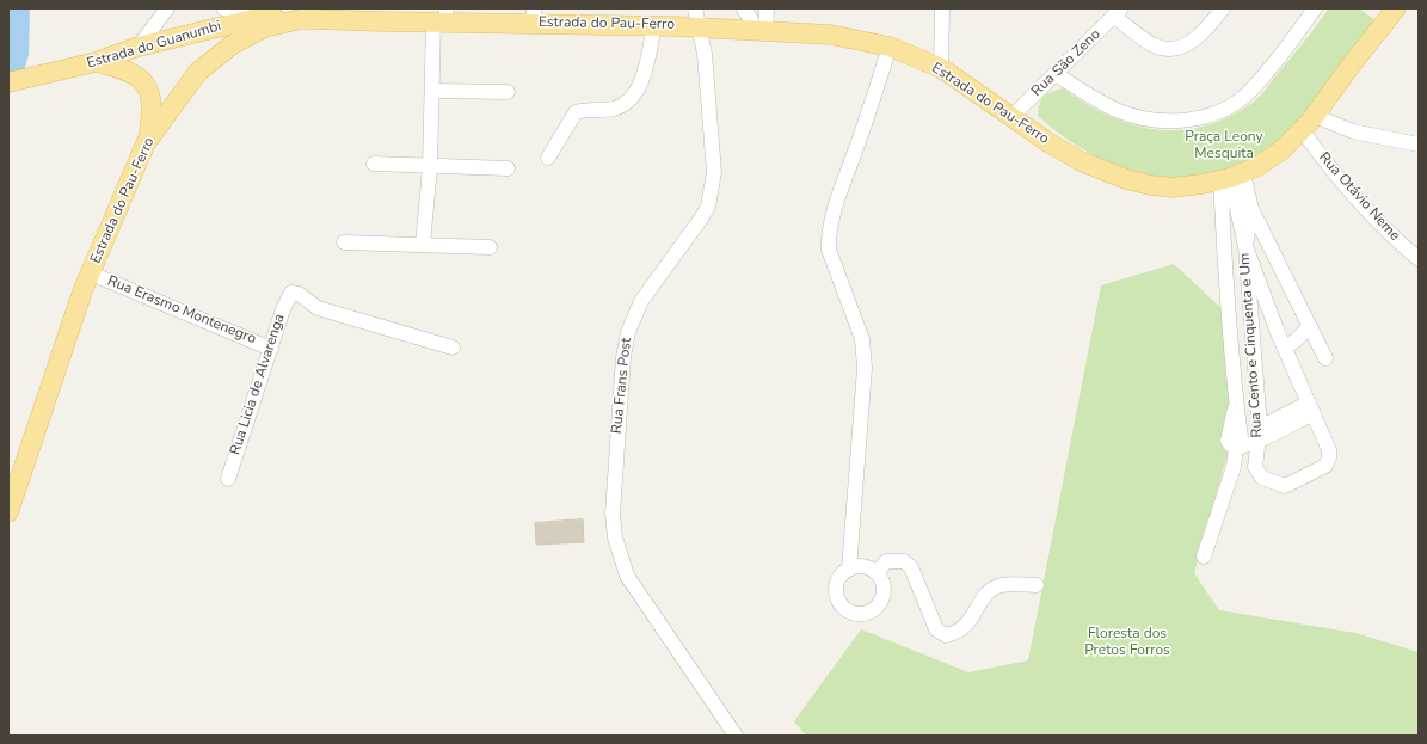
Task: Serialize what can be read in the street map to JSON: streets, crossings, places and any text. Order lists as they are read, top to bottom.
{
  "streets": {
    "main road": ["Estrada do Pau-Ferro", "Estrada do Guanumbi"],
    "street": [
      "Rua São Zeno",
      "Rua Otávio Neme",
      "Rua Erasmo Montenegro",
      "Rua Cento e Cinquenta e Um",
      "Rua Licia de Alvarenga",
      "Rua Frans Post"
    ]
  },
  "crossings": [
    ["Estrada do Pau-Ferro", "Estrada do Guanumbi"],
    ["Estrada do Pau-Ferro", "Rua São Zeno"],
    ["Estrada do Pau-Ferro", "Rua Otávio Neme"],
    ["Estrada do Pau-Ferro", "Rua Erasmo Montenegro"],
    ["Estrada do Pau-Ferro", "Rua Frans Post"],
    ["Rua Erasmo Montenegro", "Rua Licia de Alvarenga"]
  ],
  "parks": ["Praça Leony Mesquita", "Floresta dos Pretos Forros"]
}
